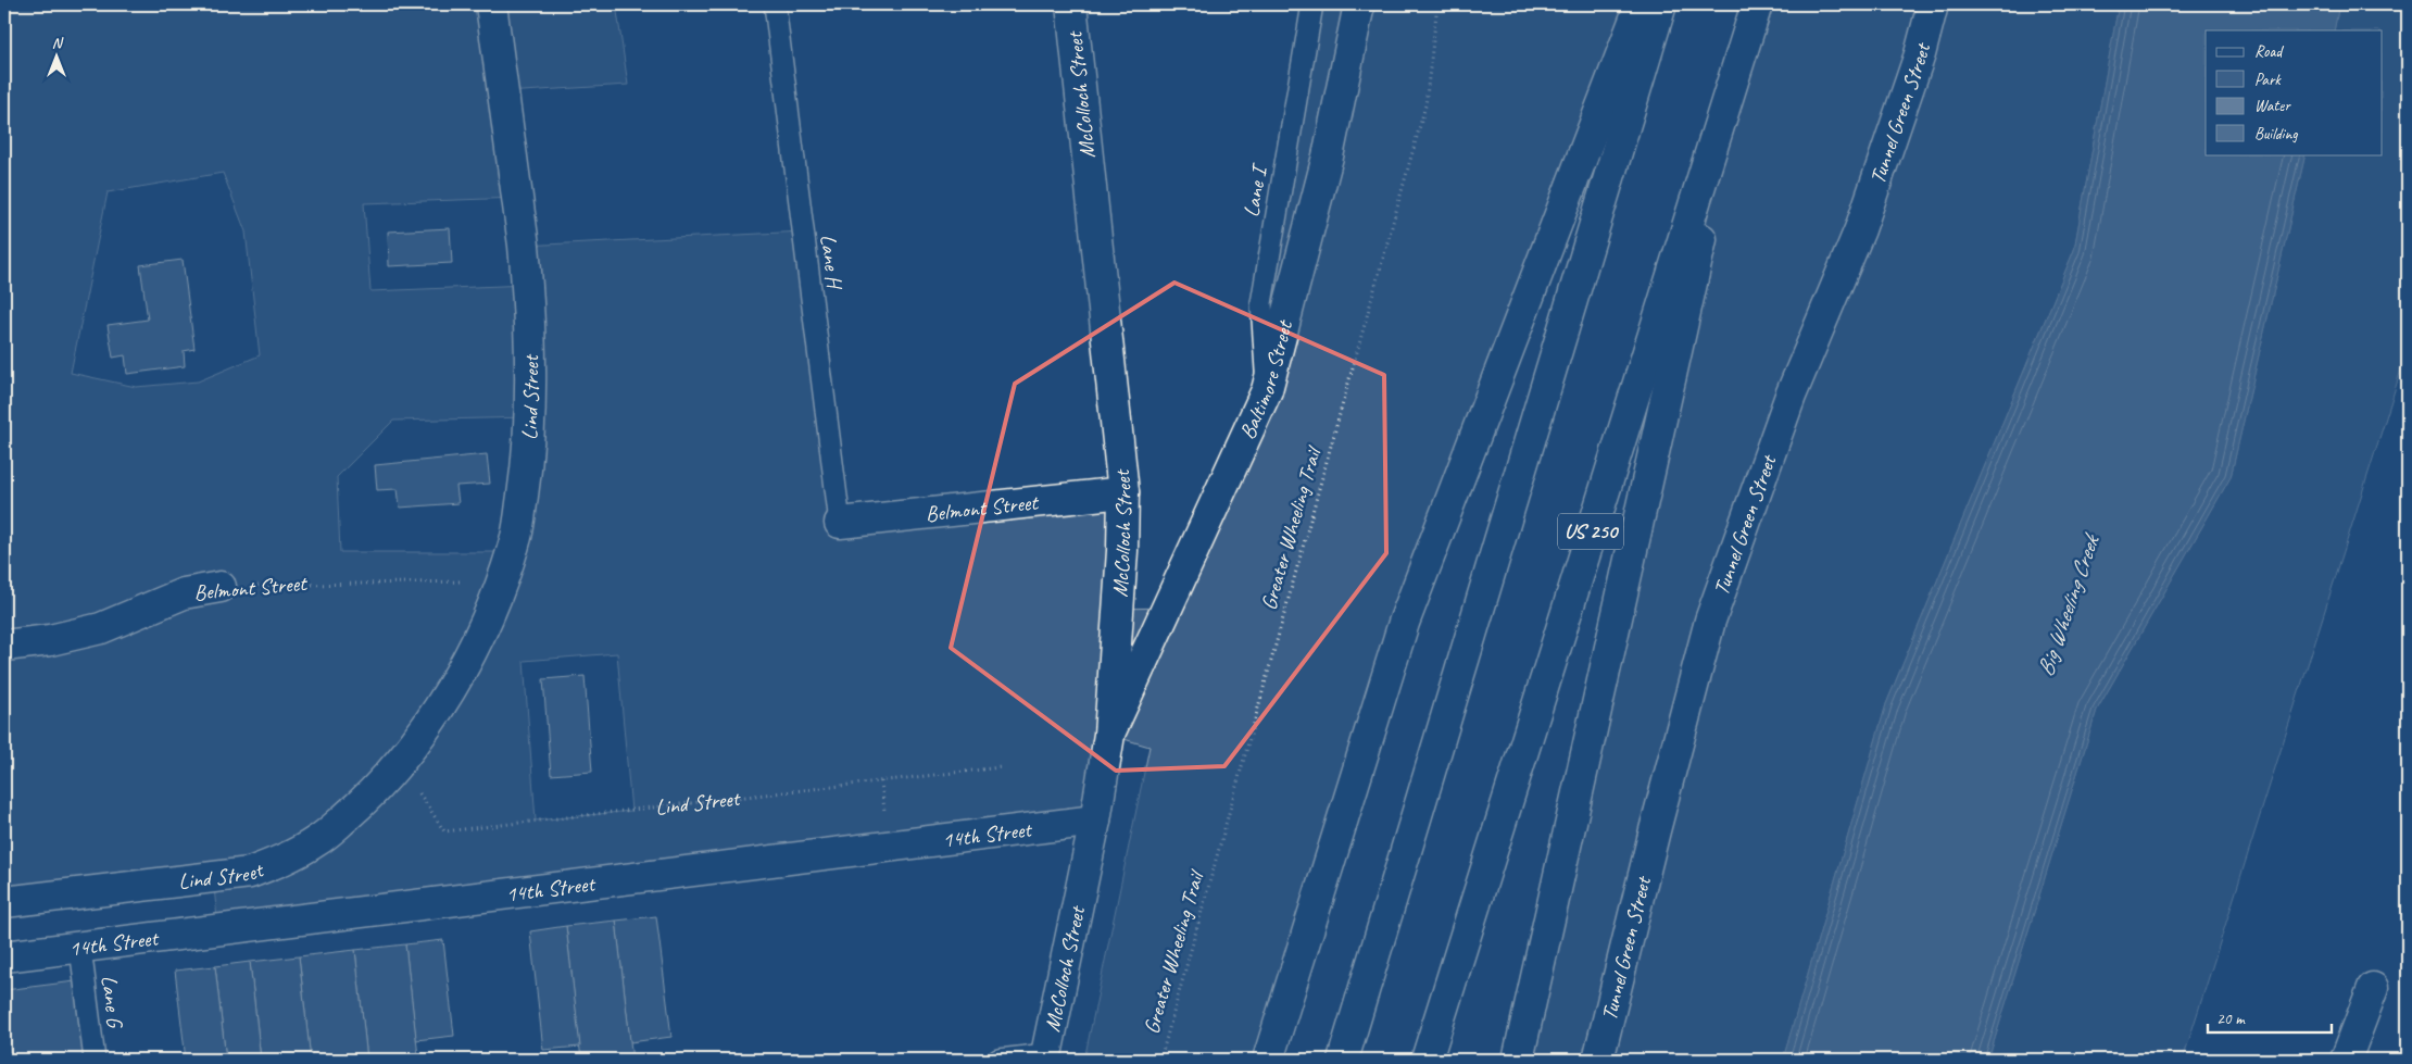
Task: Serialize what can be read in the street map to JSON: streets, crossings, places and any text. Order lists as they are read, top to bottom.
{
  "streets": {
    "main road": [
      "McColloch Street",
      "Tunnel Green Street",
      "Baltimore Street",
      "Lind Street",
      "Belmont Street",
      "US 250",
      "14th Street"
    ],
    "lane": ["Lane I", "Lane H", "Lane G"],
    "path": ["Greater Wheeling Trail"]
  },
  "crossings": [
    ["McColloch Street", "Baltimore Street"],
    ["McColloch Street", "Belmont Street"],
    ["McColloch Street", "14th Street"],
    ["Lane I", "Baltimore Street"],
    ["Lane H", "Belmont Street"],
    ["14th Street", "Lane G"]
  ],
  "water": ["Big Wheeling Creek"],
  "legend": [
    "Road",
    "Park",
    "Water",
    "Building"
  ],
  "scale_bar": "20 m",
  "north": "top"
}
